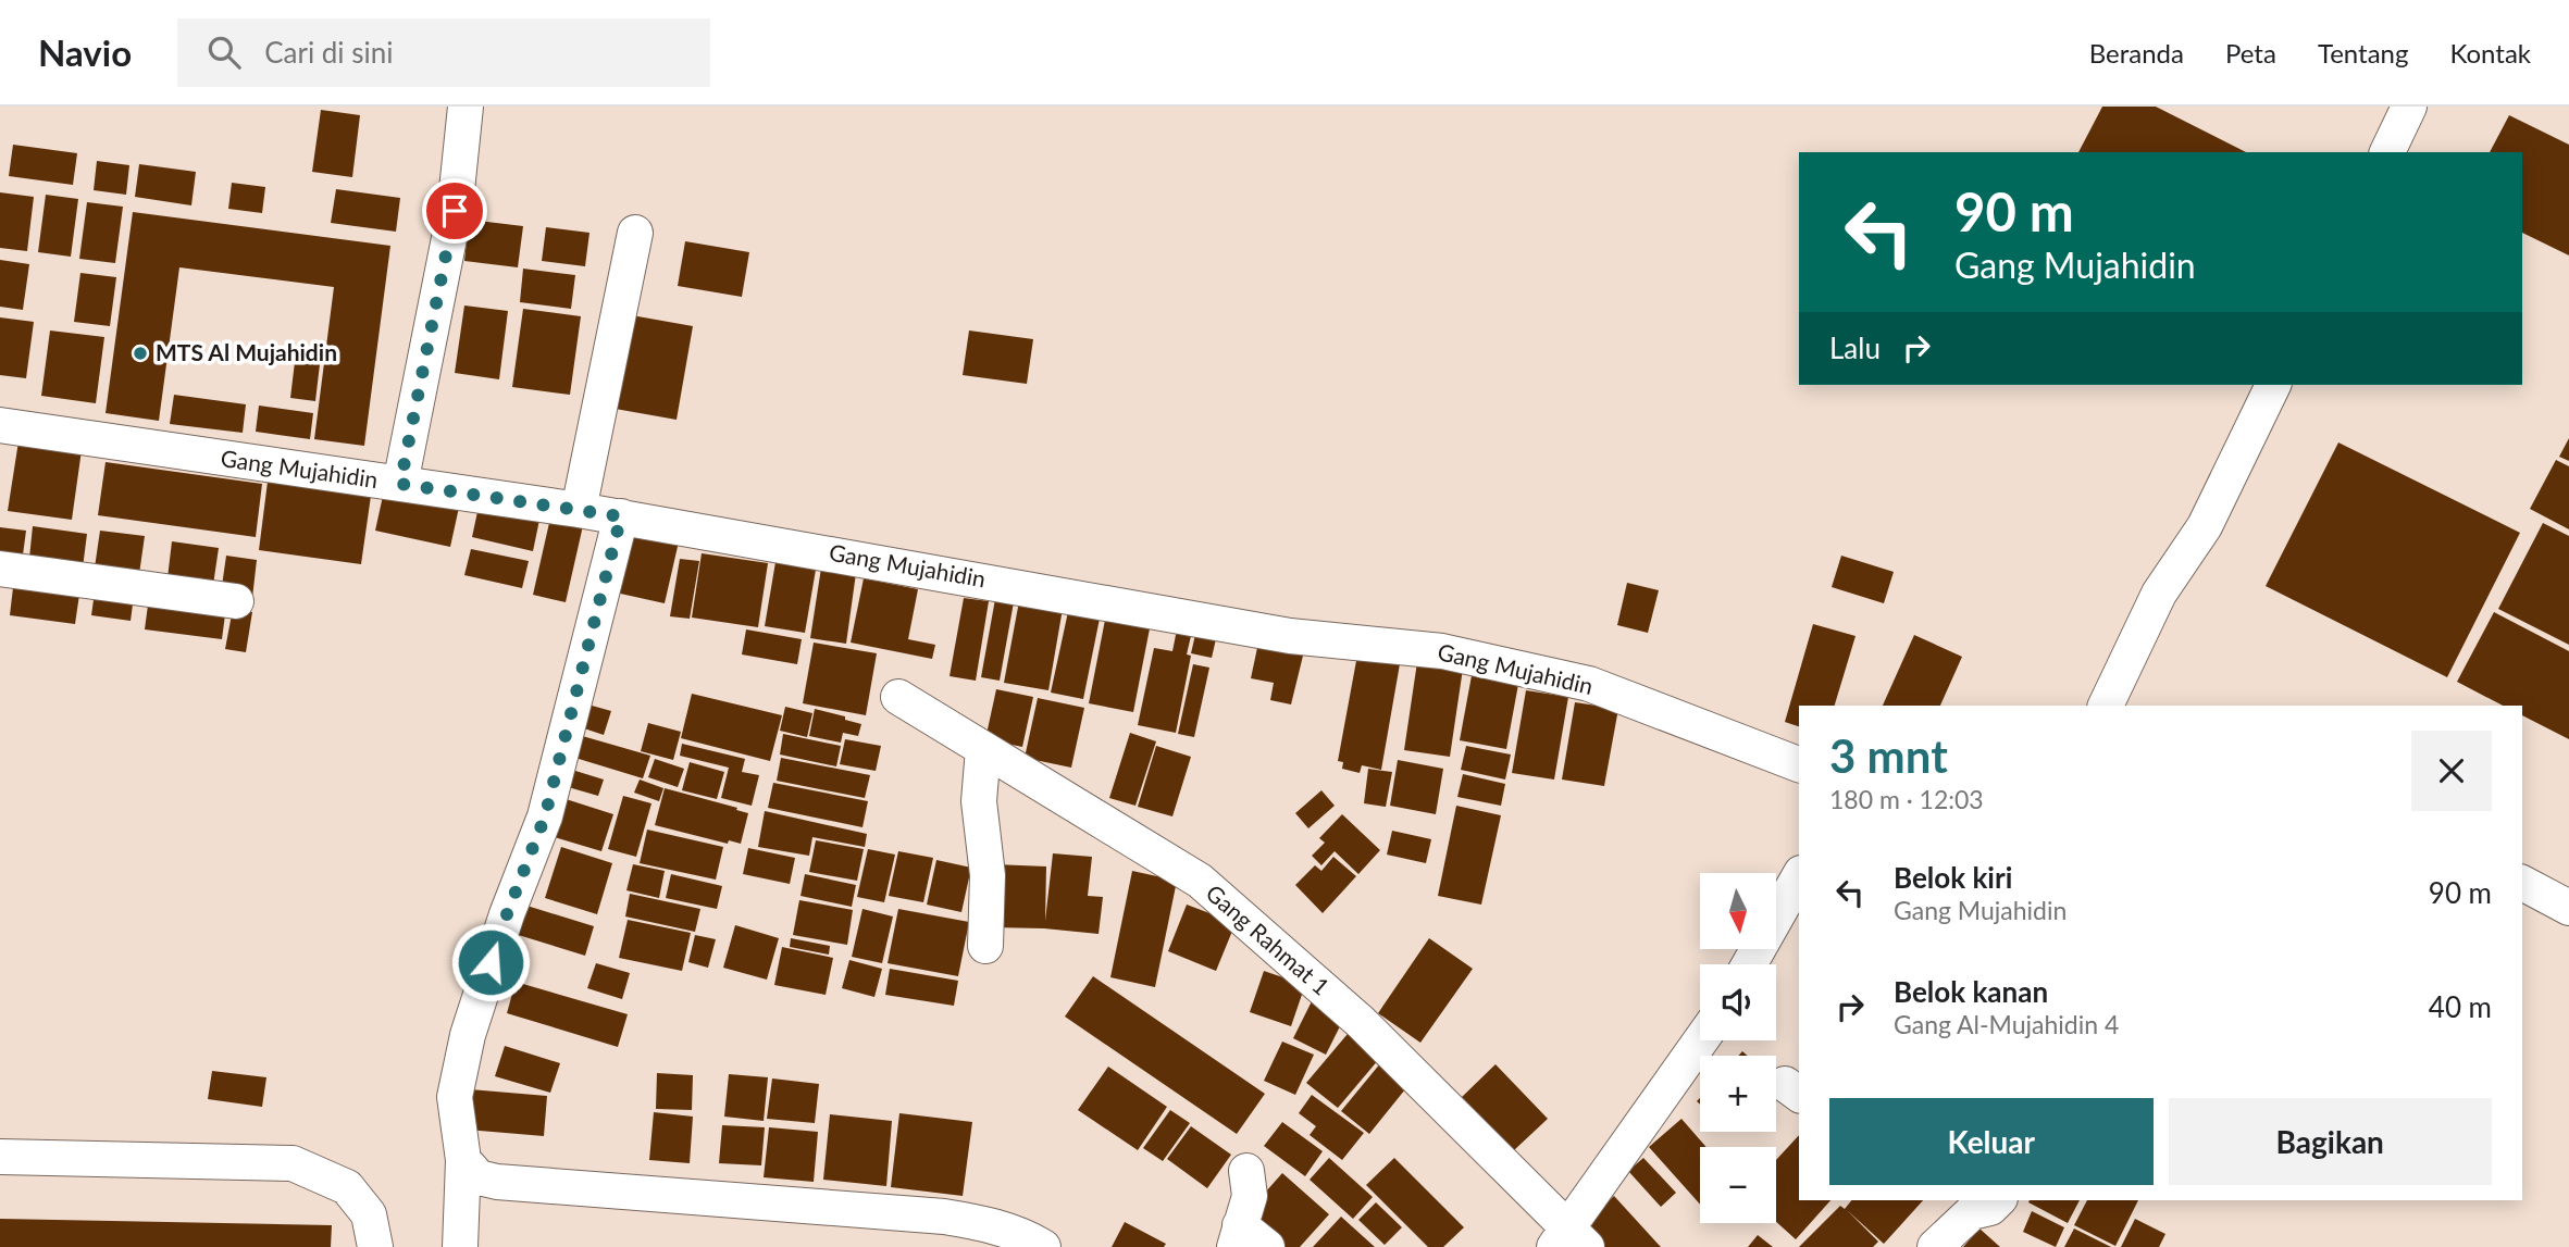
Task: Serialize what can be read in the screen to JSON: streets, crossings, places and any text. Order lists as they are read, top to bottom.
{
  "streets": {
    "street": ["Gang Mujahidin", "Gang Rahmat 1"]
  },
  "places": ["MTS Al Mujahidin"],
  "north": "bottom",
  "page": {
    "header": "Navio",
    "search": "Cari di sini",
    "nav": [
      "Beranda",
      "Peta",
      "Tentang",
      "Kontak"
    ],
    "turn": ["90 m", "Gang Mujahidin"],
    "then": "Lalu",
    "heading": ["3 mnt", "180 m · 12:03"],
    "list": [
      {
        "name": "Belok kiri",
        "note": "Gang Mujahidin",
        "value": "90 m"
      },
      {
        "name": "Belok kanan",
        "note": "Gang Al-Mujahidin 4",
        "value": "40 m"
      }
    ],
    "map_buttons": ["+", "−"],
    "buttons": ["Keluar", "Bagikan"]
  }
}
